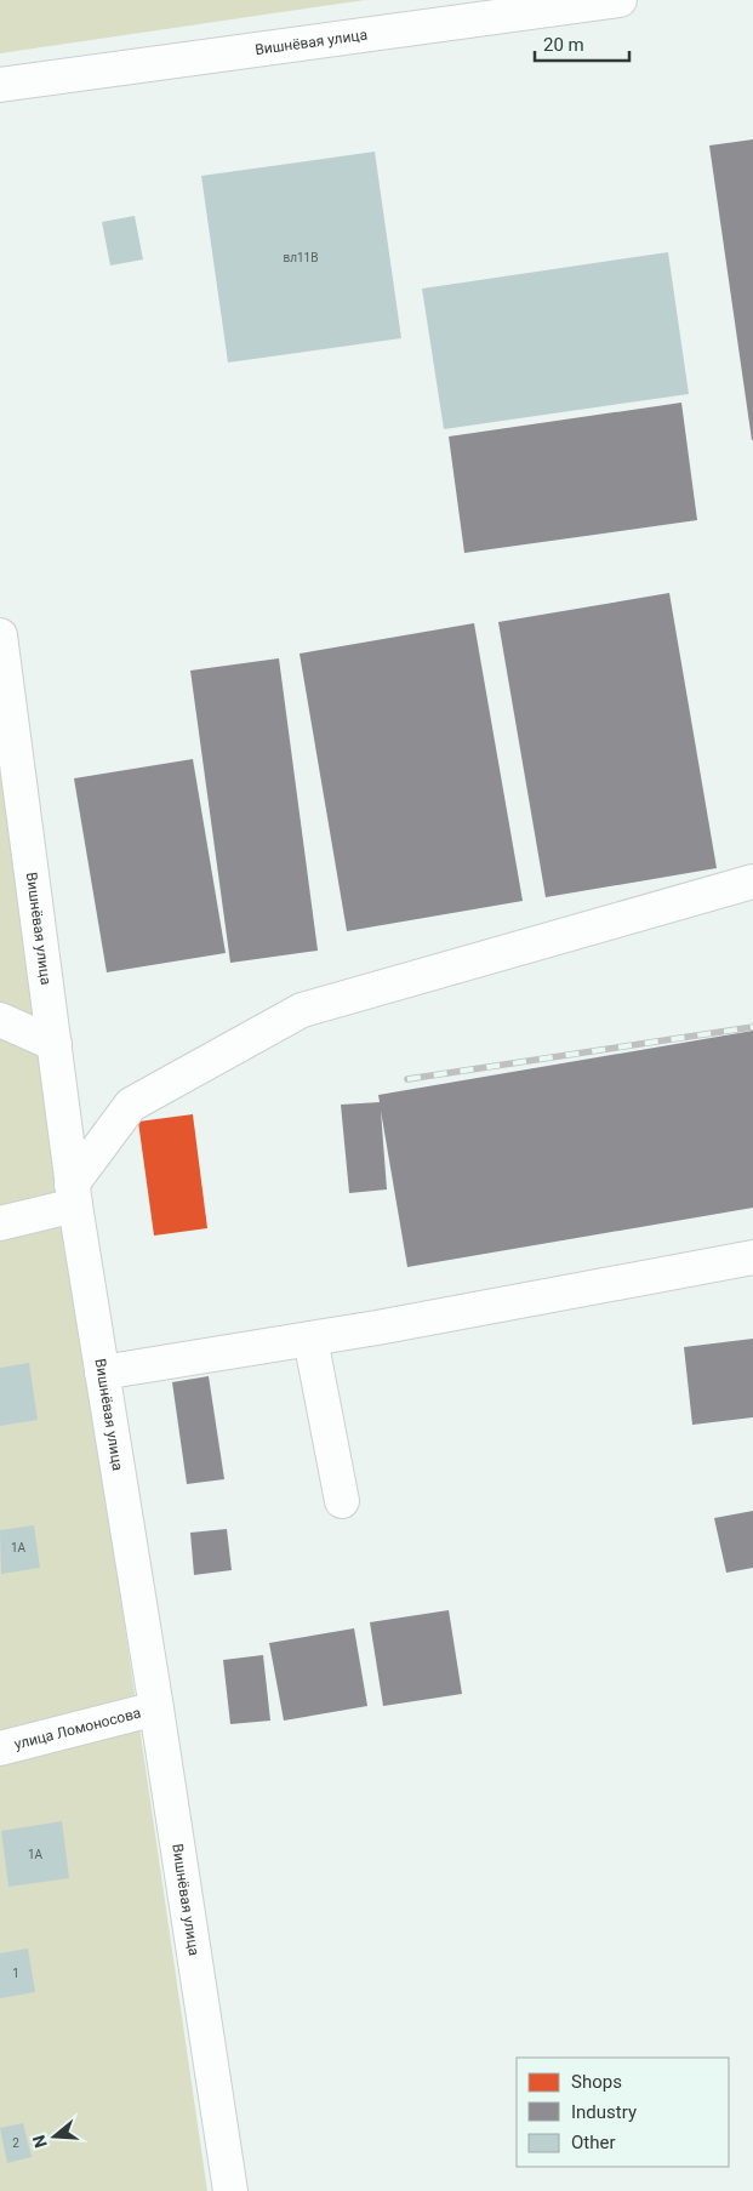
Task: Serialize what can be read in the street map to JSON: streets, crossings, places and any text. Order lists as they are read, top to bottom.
{
  "streets": {
    "street": ["Вишнёвая улица", "улица Ломоносова"]
  },
  "crossings": [
    ["Вишнёвая улица", "улица Ломоносова"]
  ],
  "house_numbers": [
    "вл11В",
    "1А",
    "1А",
    "1",
    "2"
  ],
  "legend": ["Shops", "Industry", "Other"],
  "scale_bar": "20 m",
  "north": "left"
}
